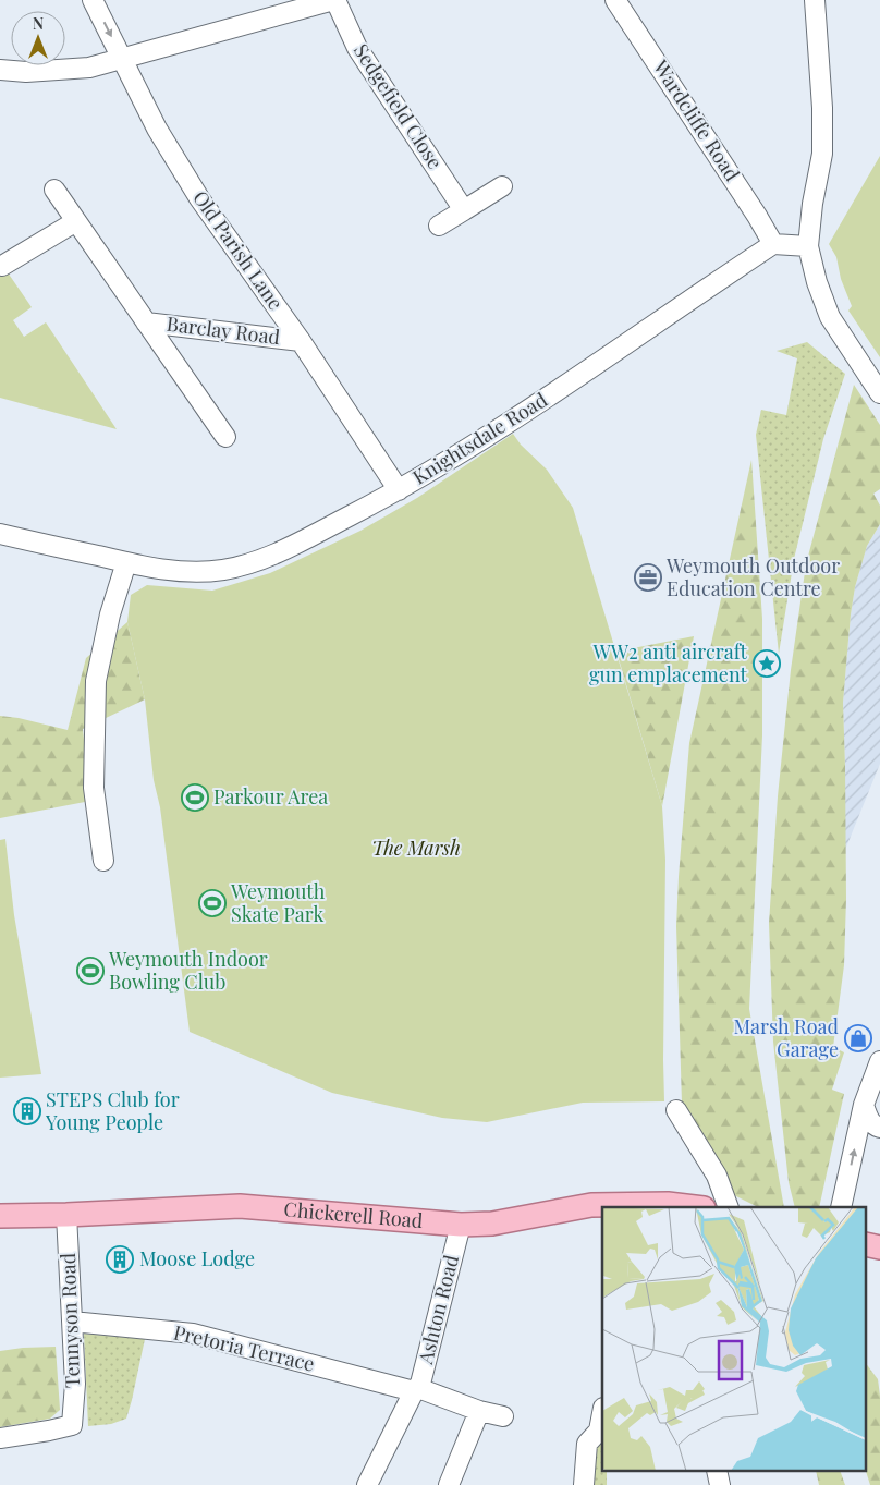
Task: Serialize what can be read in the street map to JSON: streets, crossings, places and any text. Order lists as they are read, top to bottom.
{
  "streets": {
    "main road": ["Chickerell Road"],
    "street": [
      "Sedgefield Close",
      "Wardcliffe Road",
      "Old Parish Lane",
      "Barclay Road",
      "Knightsdale Road",
      "Ashton Road",
      "Tennyson Road",
      "Pretoria Terrace"
    ]
  },
  "crossings": [
    ["Wardcliffe Road", "Knightsdale Road"],
    ["Old Parish Lane", "Barclay Road"],
    ["Old Parish Lane", "Knightsdale Road"],
    ["Chickerell Road", "Ashton Road"],
    ["Chickerell Road", "Tennyson Road"],
    ["Ashton Road", "Pretoria Terrace"],
    ["Tennyson Road", "Pretoria Terrace"]
  ],
  "parks": ["The Marsh"],
  "places": {
    "office": ["Weymouth Outdoor Education Centre"],
    "place": ["WW2 anti aircraft gun emplacement"],
    "sports": ["Parkour Area", "Weymouth Skate Park", "Weymouth Indoor Bowling Club"],
    "shop": ["Marsh Road Garage"],
    "building": ["STEPS Club for Young People", "Moose Lodge"]
  },
  "north": "top"
}
